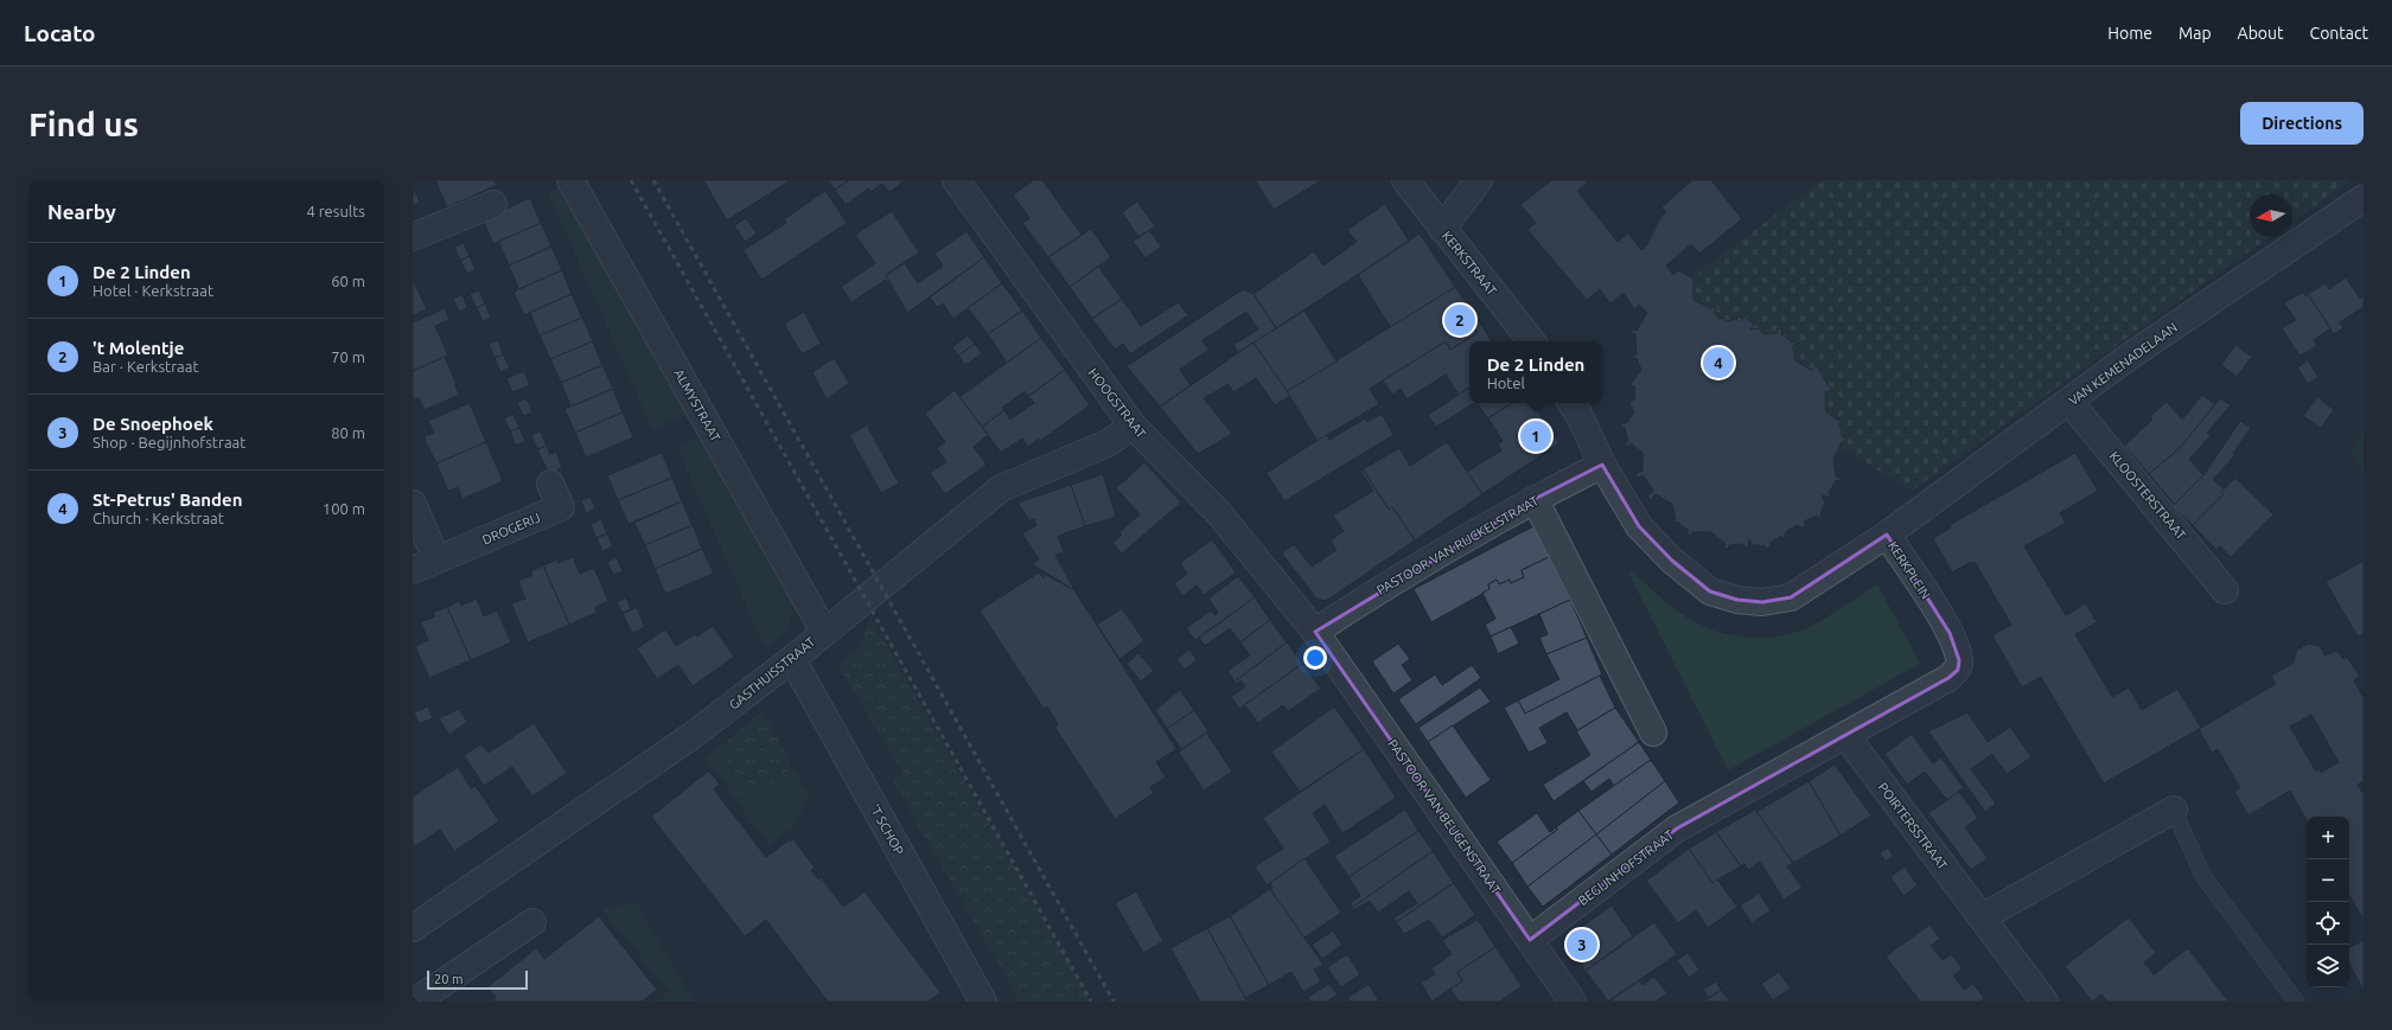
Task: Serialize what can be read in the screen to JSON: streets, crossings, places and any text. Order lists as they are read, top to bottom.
{
  "streets": {
    "street": [
      "KERKSTRAAT",
      "VAN KEMENADELAAN",
      "HOOGSTRAAT",
      "ALMYSTRAAT",
      "KLOOSTERSTRAAT",
      "DROGERIJ",
      "PASTOOR VAN RIJCKELSTRAAT",
      "KERKPLEIN",
      "GASTHUISSTRAAT",
      "PASTOOR VAN BEUGENSTRAAT",
      "POIRTERSSTRAAT",
      "'T SCHOP",
      "BEGIJNHOFSTRAAT"
    ]
  },
  "crossings": [
    ["VAN KEMENADELAAN", "KLOOSTERSTRAAT"],
    ["VAN KEMENADELAAN", "KERKPLEIN"],
    ["HOOGSTRAAT", "PASTOOR VAN RIJCKELSTRAAT"],
    ["HOOGSTRAAT", "GASTHUISSTRAAT"],
    ["HOOGSTRAAT", "PASTOOR VAN BEUGENSTRAAT"],
    ["ALMYSTRAAT", "GASTHUISSTRAAT"],
    ["PASTOOR VAN RIJCKELSTRAAT", "KERKPLEIN"],
    ["PASTOOR VAN RIJCKELSTRAAT", "PASTOOR VAN BEUGENSTRAAT"],
    ["KERKPLEIN", "POIRTERSSTRAAT"],
    ["KERKPLEIN", "BEGIJNHOFSTRAAT"],
    ["GASTHUISSTRAAT", "'T SCHOP"],
    ["PASTOOR VAN BEUGENSTRAAT", "BEGIJNHOFSTRAAT"]
  ],
  "scale_bar": "20 m",
  "north": "left",
  "page": {
    "header": "Locato",
    "nav": [
      "Home",
      "Map",
      "About",
      "Contact"
    ],
    "buttons": "Directions",
    "title": "Find us",
    "heading": ["Nearby", "4 results"],
    "list": [
      {
        "mark": "1",
        "name": "De 2 Linden",
        "note": "Hotel · Kerkstraat",
        "value": "60 m"
      },
      {
        "mark": "2",
        "name": "'t Molentje",
        "note": "Bar · Kerkstraat",
        "value": "70 m"
      },
      {
        "mark": "3",
        "name": "De Snoephoek",
        "note": "Shop · Begijnhofstraat",
        "value": "80 m"
      },
      {
        "mark": "4",
        "name": "St-Petrus' Banden",
        "note": "Church · Kerkstraat",
        "value": "100 m"
      }
    ],
    "pins": [
      "2",
      "4",
      "1",
      "3"
    ],
    "popup": ["De 2 Linden", "Hotel"],
    "map_buttons": ["+", "−"],
    "scale": "20 m"
  }
}
